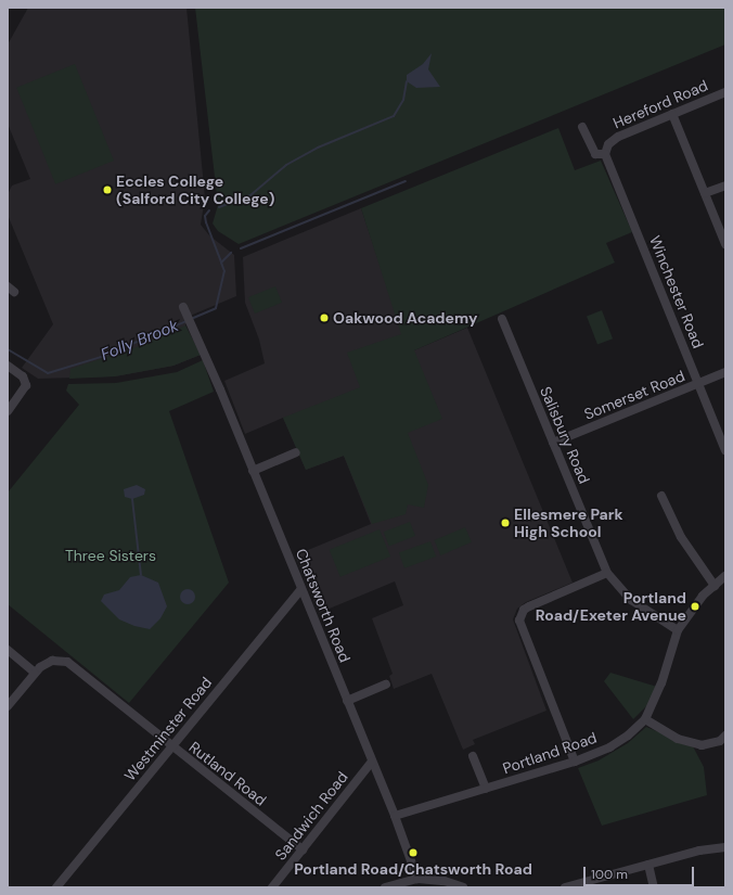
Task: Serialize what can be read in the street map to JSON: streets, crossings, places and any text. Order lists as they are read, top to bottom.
{
  "streets": {
    "street": [
      "Hereford Road",
      "Winchester Road",
      "Somerset Road",
      "Salisbury Road",
      "Chatsworth Road",
      "Westminster Road",
      "Portland Road",
      "Rutland Road",
      "Sandwich Road"
    ]
  },
  "crossings": [
    ["Hereford Road", "Winchester Road"],
    ["Winchester Road", "Somerset Road"],
    ["Somerset Road", "Salisbury Road"],
    ["Salisbury Road", "Portland Road"],
    ["Chatsworth Road", "Westminster Road"],
    ["Chatsworth Road", "Portland Road"],
    ["Chatsworth Road", "Sandwich Road"],
    ["Westminster Road", "Rutland Road"],
    ["Rutland Road", "Sandwich Road"]
  ],
  "water": ["Folly Brook"],
  "parks": ["Three Sisters"],
  "places": [
    "Eccles College (Salford City College)",
    "Oakwood Academy",
    "Ellesmere Park High School",
    "Portland Road/Exeter Avenue",
    "Portland Road/Chatsworth Road"
  ],
  "scale_bar": "100 m"
}
